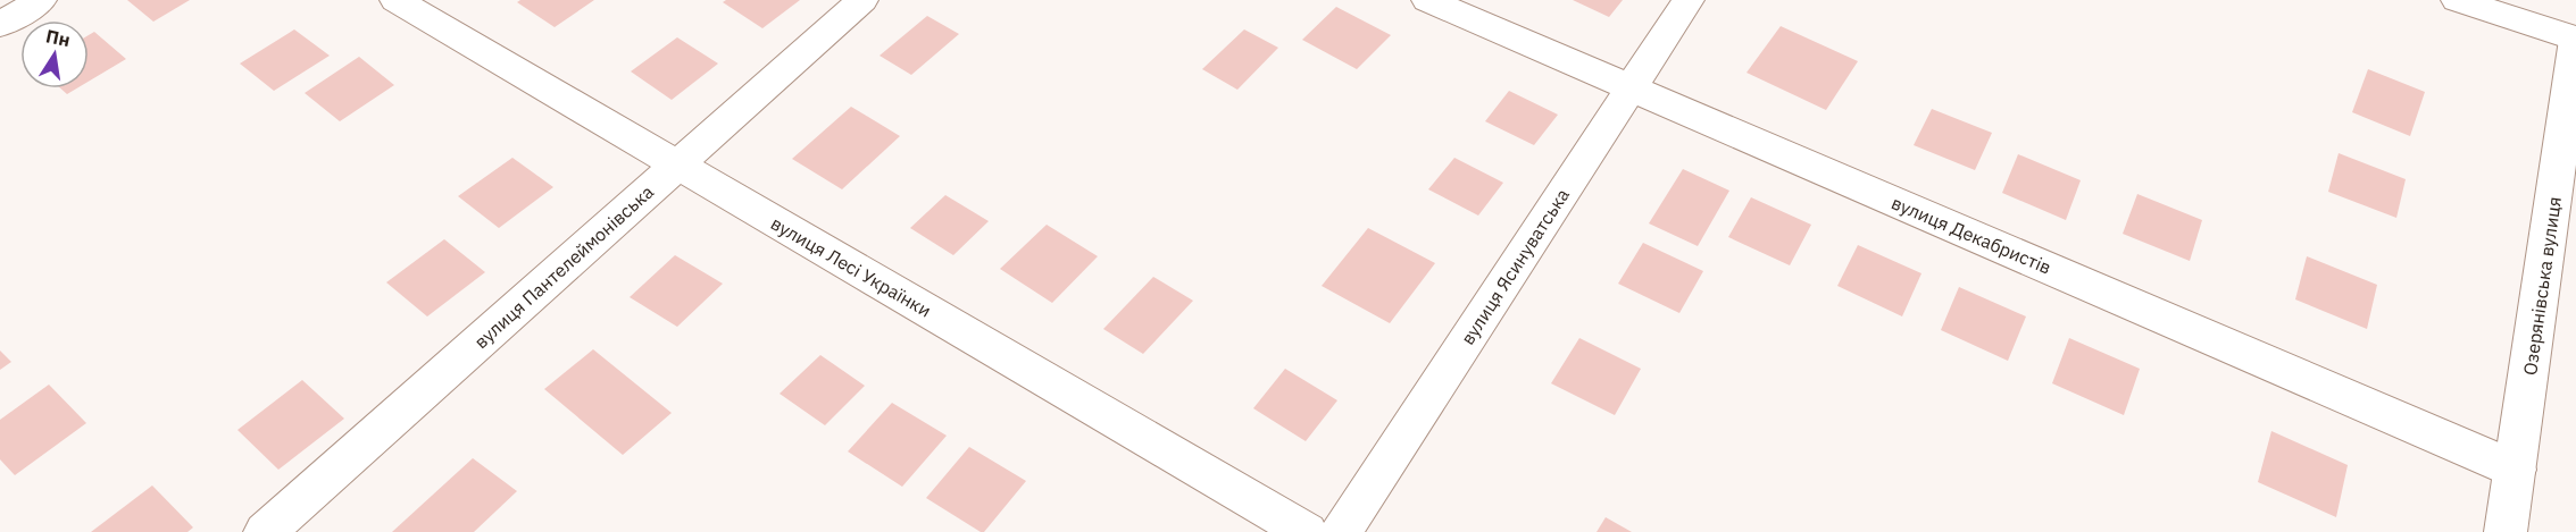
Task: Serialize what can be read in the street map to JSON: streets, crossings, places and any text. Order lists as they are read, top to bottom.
{
  "streets": {
    "street": [
      "вулиця Декабристів",
      "вулиця Пантелеймонівська",
      "вулиця Лесі Українки",
      "вулиця Ясинуватська",
      "Озерянівська вулиця"
    ]
  },
  "crossings": [
    ["вулиця Декабристів", "вулиця Ясинуватська"],
    ["вулиця Декабристів", "Озерянівська вулиця"],
    ["вулиця Пантелеймонівська", "вулиця Лесі Українки"]
  ],
  "north": "top"
}
